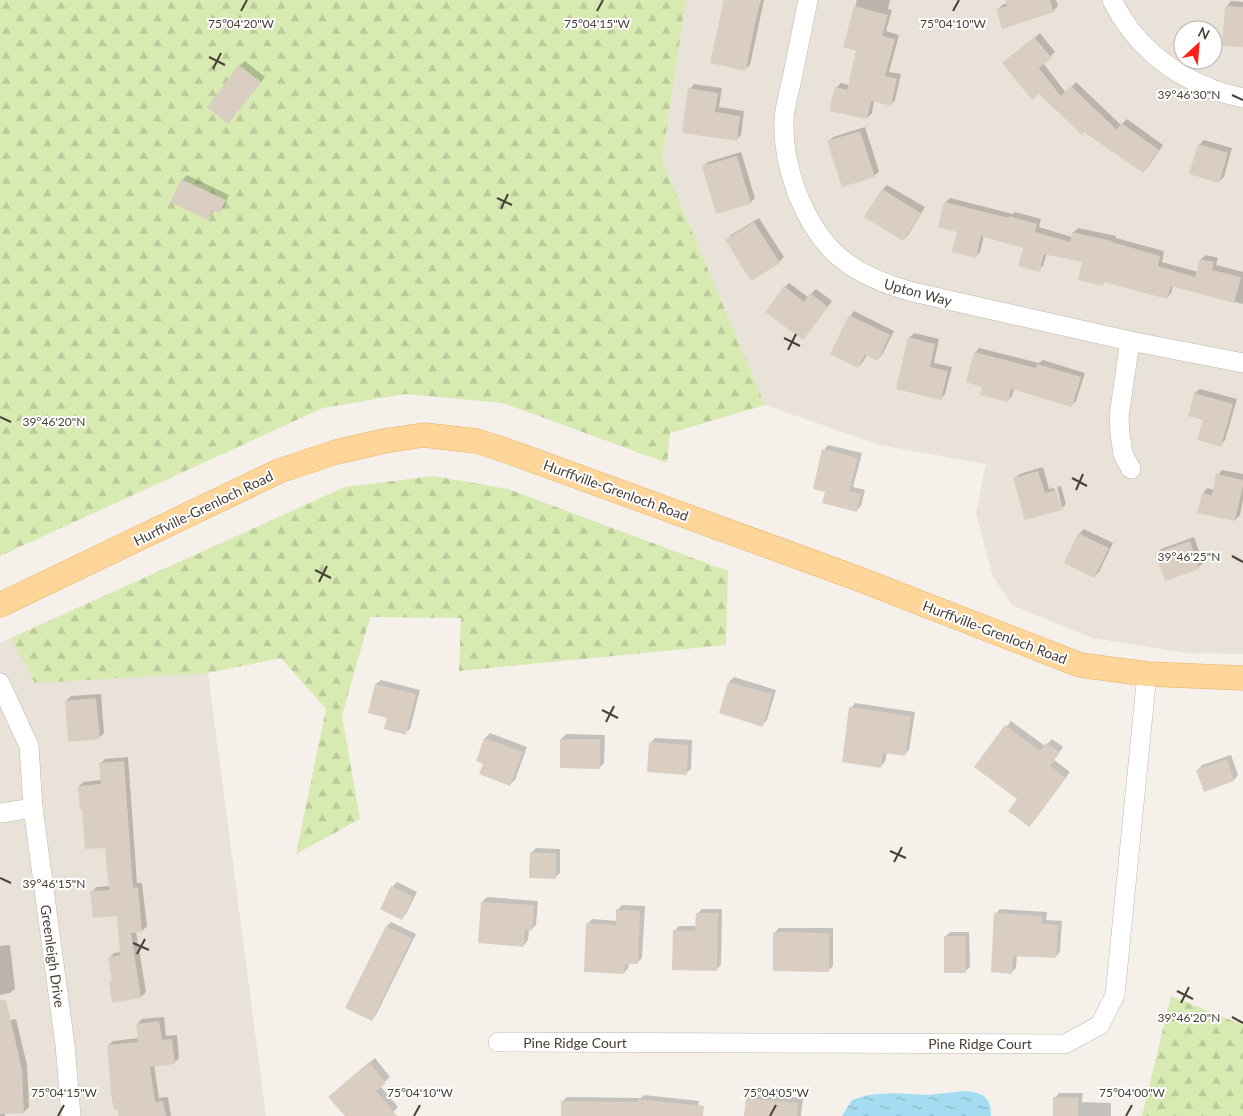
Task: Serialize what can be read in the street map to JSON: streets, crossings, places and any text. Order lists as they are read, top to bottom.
{
  "streets": {
    "main road": ["Hurffville-Grenloch Road"],
    "street": ["Upton Way", "Greenleigh Drive", "Pine Ridge Court"]
  },
  "crossings": [
    ["Hurffville-Grenloch Road", "Pine Ridge Court"]
  ],
  "north": "top right",
  "coordinates": [
    "75°04'20\"W",
    "75°04'15\"W",
    "75°04'10\"W",
    "39°46'30\"N",
    "39°46'20\"N",
    "39°46'25\"N",
    "39°46'15\"N",
    "75°04'05\"W",
    "75°04'00\"W"
  ]
}
